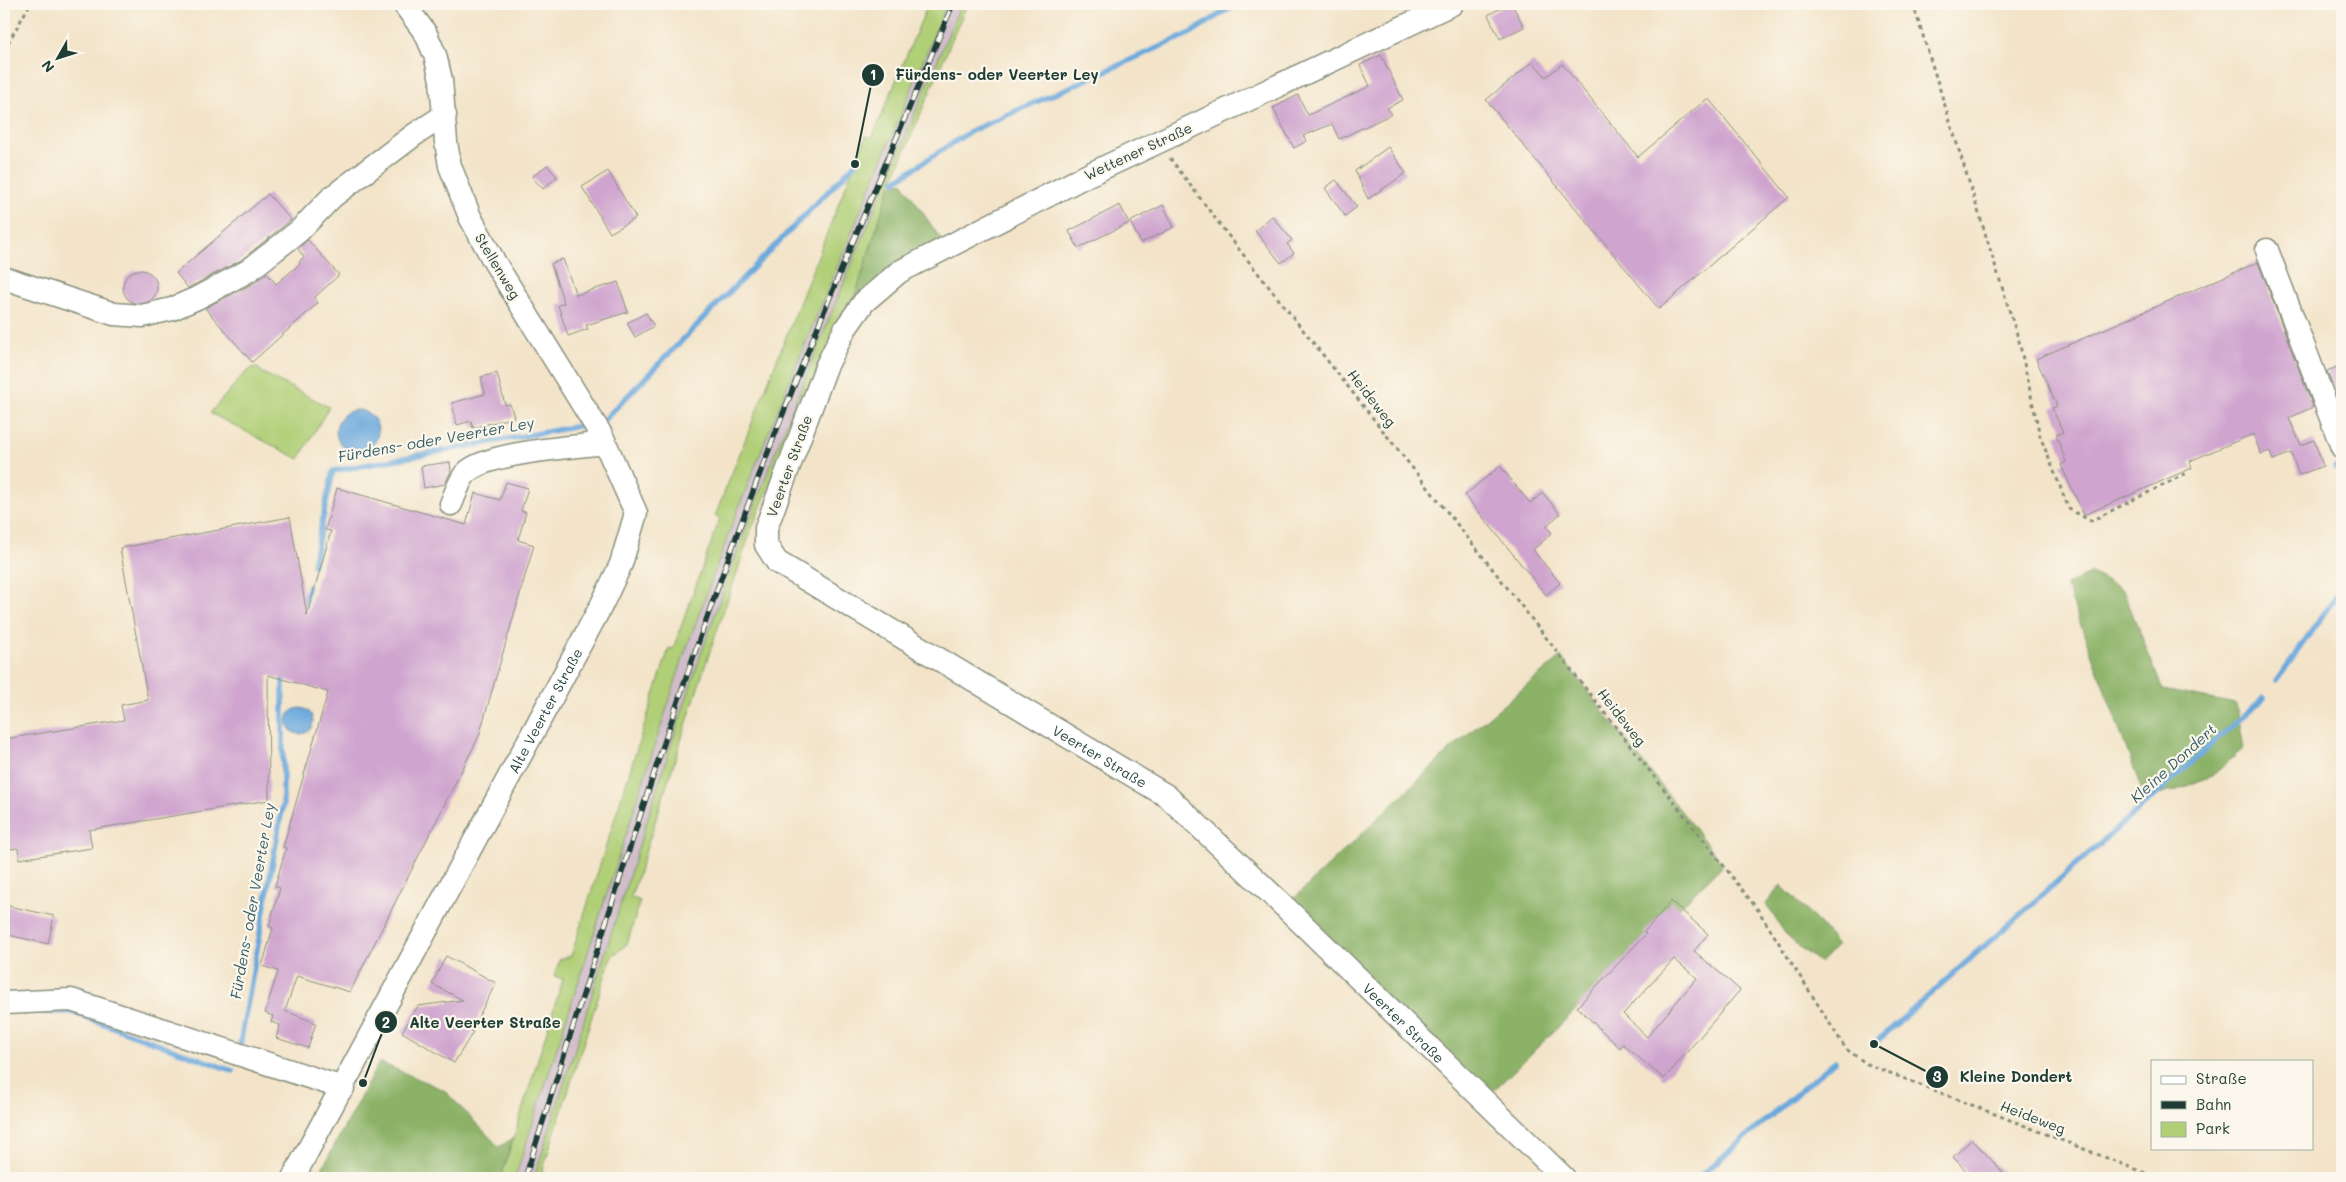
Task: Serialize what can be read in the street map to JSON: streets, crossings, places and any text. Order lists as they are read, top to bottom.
{
  "streets": {
    "street": [
      "Wettener Straße",
      "Stellenweg",
      "Veerter Straße",
      "Alte Veerter Straße"
    ],
    "path": ["Heideweg"]
  },
  "crossings": [
    ["Wettener Straße", "Heideweg"],
    ["Wettener Straße", "Veerter Straße"],
    ["Stellenweg", "Alte Veerter Straße"]
  ],
  "water": ["Fürdens- oder Veerter Ley", "Kleine Dondert"],
  "places": ["Fürdens- oder Veerter Ley", "Kleine Dondert", "Alte Veerter Straße"],
  "legend": ["Straße", "Bahn", "Park"],
  "north": "bottom left"
}
